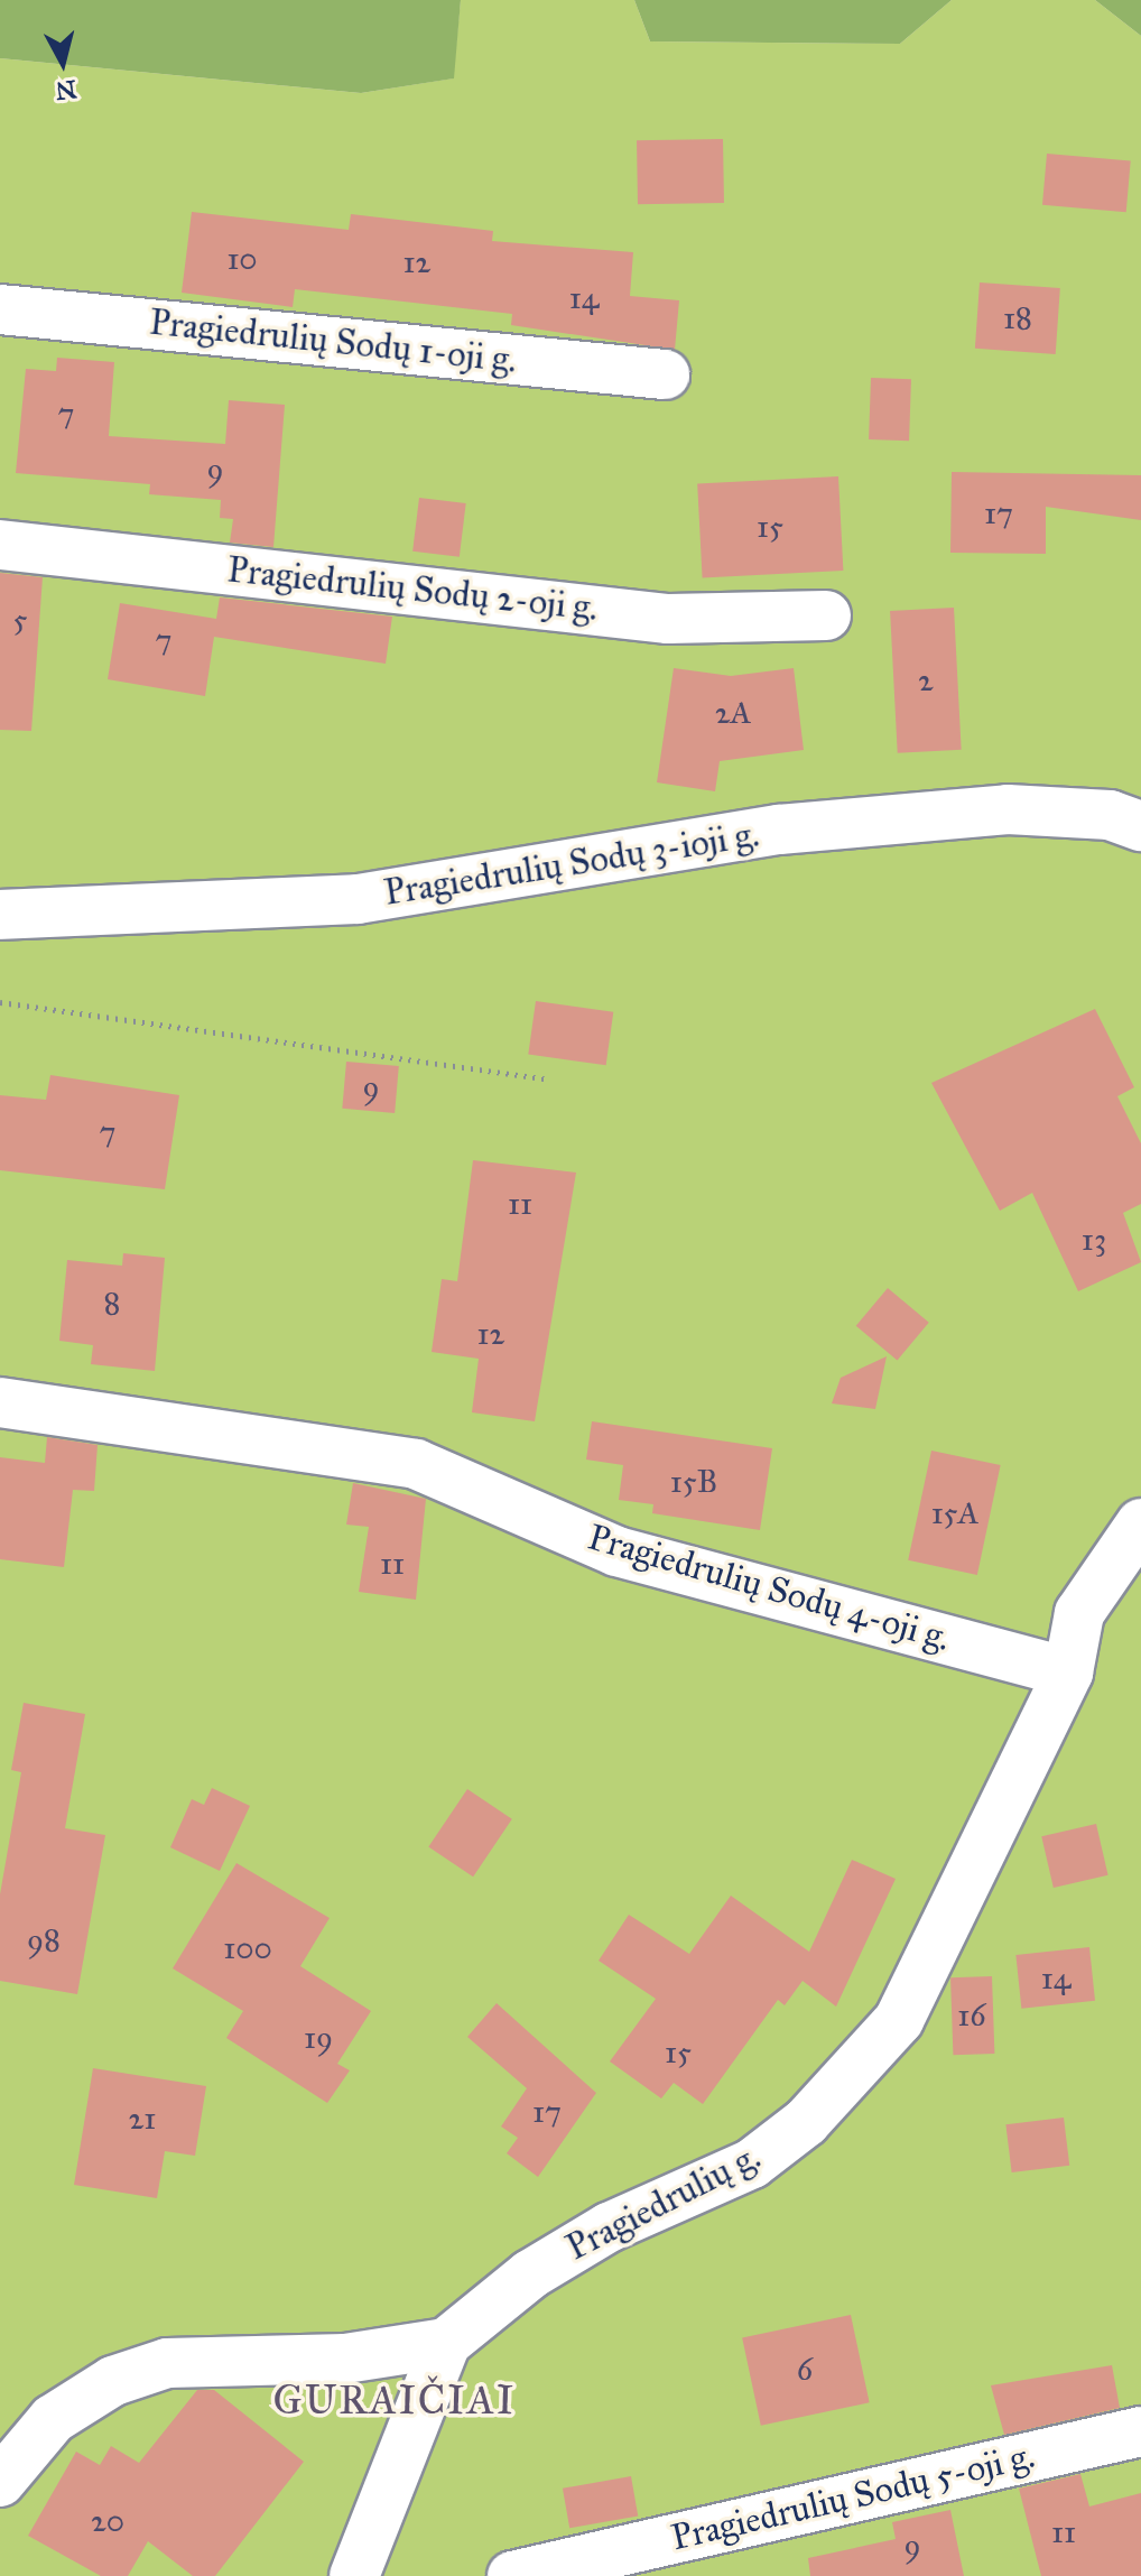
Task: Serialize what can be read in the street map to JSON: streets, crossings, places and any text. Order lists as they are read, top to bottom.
{
  "streets": {
    "street": [
      "Pragiedrulių Sodų 1-oji g.",
      "Pragiedrulių Sodų 2-oji g.",
      "Pragiedrulių Sodų 3-ioji g.",
      "Pragiedrulių Sodų 4-oji g.",
      "Pragiedrulių g.",
      "Pragiedrulių Sodų 5-oji g."
    ]
  },
  "crossings": [
    ["Pragiedrulių Sodų 4-oji g.", "Pragiedrulių g."]
  ],
  "districts": ["GURAIČIAI"],
  "house_numbers": [
    "10",
    "12",
    "14",
    "18",
    "7",
    "9",
    "17",
    "15",
    "5",
    "7",
    "2",
    "2A",
    "9",
    "7",
    "11",
    "13",
    "8",
    "12",
    "15B",
    "15A",
    "11",
    "98",
    "100",
    "14",
    "16",
    "19",
    "15",
    "17",
    "21",
    "6",
    "20",
    "11",
    "9"
  ],
  "north": "bottom"
}
